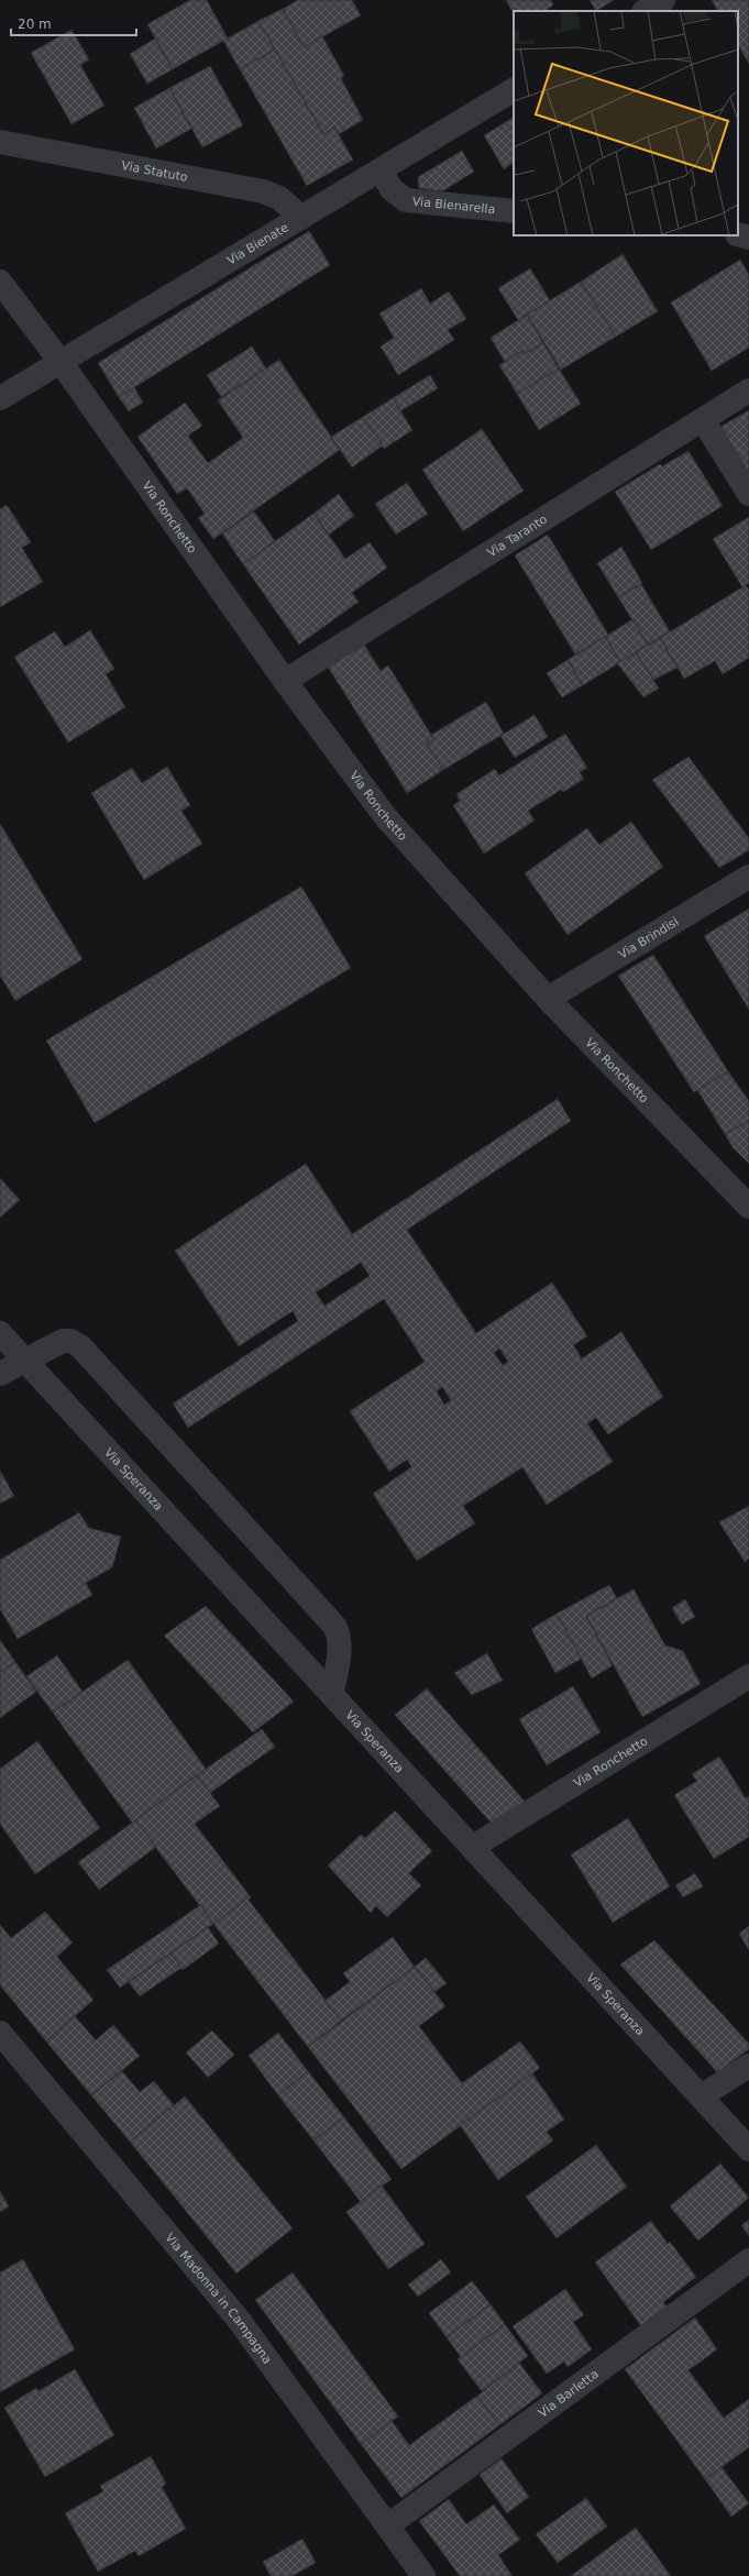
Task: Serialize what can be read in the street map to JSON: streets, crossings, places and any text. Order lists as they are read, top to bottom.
{
  "streets": {
    "street": [
      "Via Statuto",
      "Via Bienarella",
      "Via Bienate",
      "Via Ronchetto",
      "Via Taranto",
      "Via Brindisi",
      "Via Speranza",
      "Via Madonna in Campagna",
      "Via Barletta"
    ]
  },
  "crossings": [
    ["Via Statuto", "Via Bienate"],
    ["Via Bienarella", "Via Bienate"],
    ["Via Bienate", "Via Ronchetto"],
    ["Via Ronchetto", "Via Taranto"],
    ["Via Ronchetto", "Via Brindisi"],
    ["Via Ronchetto", "Via Speranza"],
    ["Via Madonna in Campagna", "Via Barletta"]
  ],
  "scale_bar": "20 m"
}
